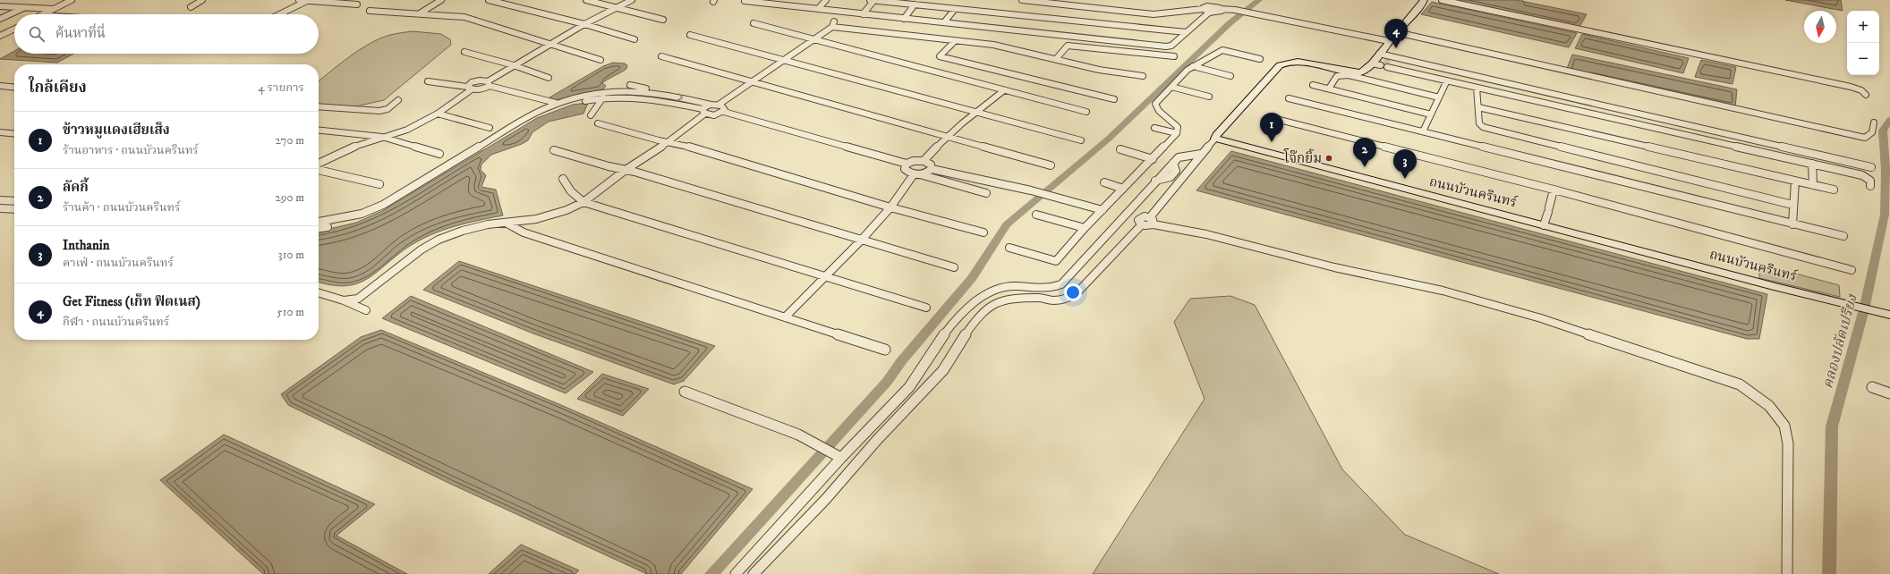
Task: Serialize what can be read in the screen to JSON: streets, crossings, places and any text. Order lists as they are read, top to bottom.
{
  "streets": {
    "street": ["ถนนบัวนครินทร์"]
  },
  "water": ["คลองปลัดเปรียง"],
  "places": ["โจ๊กยิ้ม"],
  "north": "bottom",
  "page": {
    "map_buttons": ["+", "−"],
    "search": "ค้นหาที่นี่",
    "pins": [
      "4",
      "1",
      "2",
      "3"
    ],
    "heading": ["ใกล้เคียง", "4 รายการ"],
    "list": [
      {
        "mark": "1",
        "name": "ข้าวหมูแดงเฮียเส็ง",
        "note": "ร้านอาหาร · ถนนบัวนครินทร์",
        "value": "270 m"
      },
      {
        "mark": "2",
        "name": "ลัคกี้",
        "note": "ร้านค้า · ถนนบัวนครินทร์",
        "value": "290 m"
      },
      {
        "mark": "3",
        "name": "Inthanin",
        "note": "คาเฟ่ · ถนนบัวนครินทร์",
        "value": "310 m"
      },
      {
        "mark": "4",
        "name": "Get Fitness (เก็ท ฟิตเนส)",
        "note": "กีฬา · ถนนบัวนครินทร์",
        "value": "510 m"
      }
    ]
  }
}
